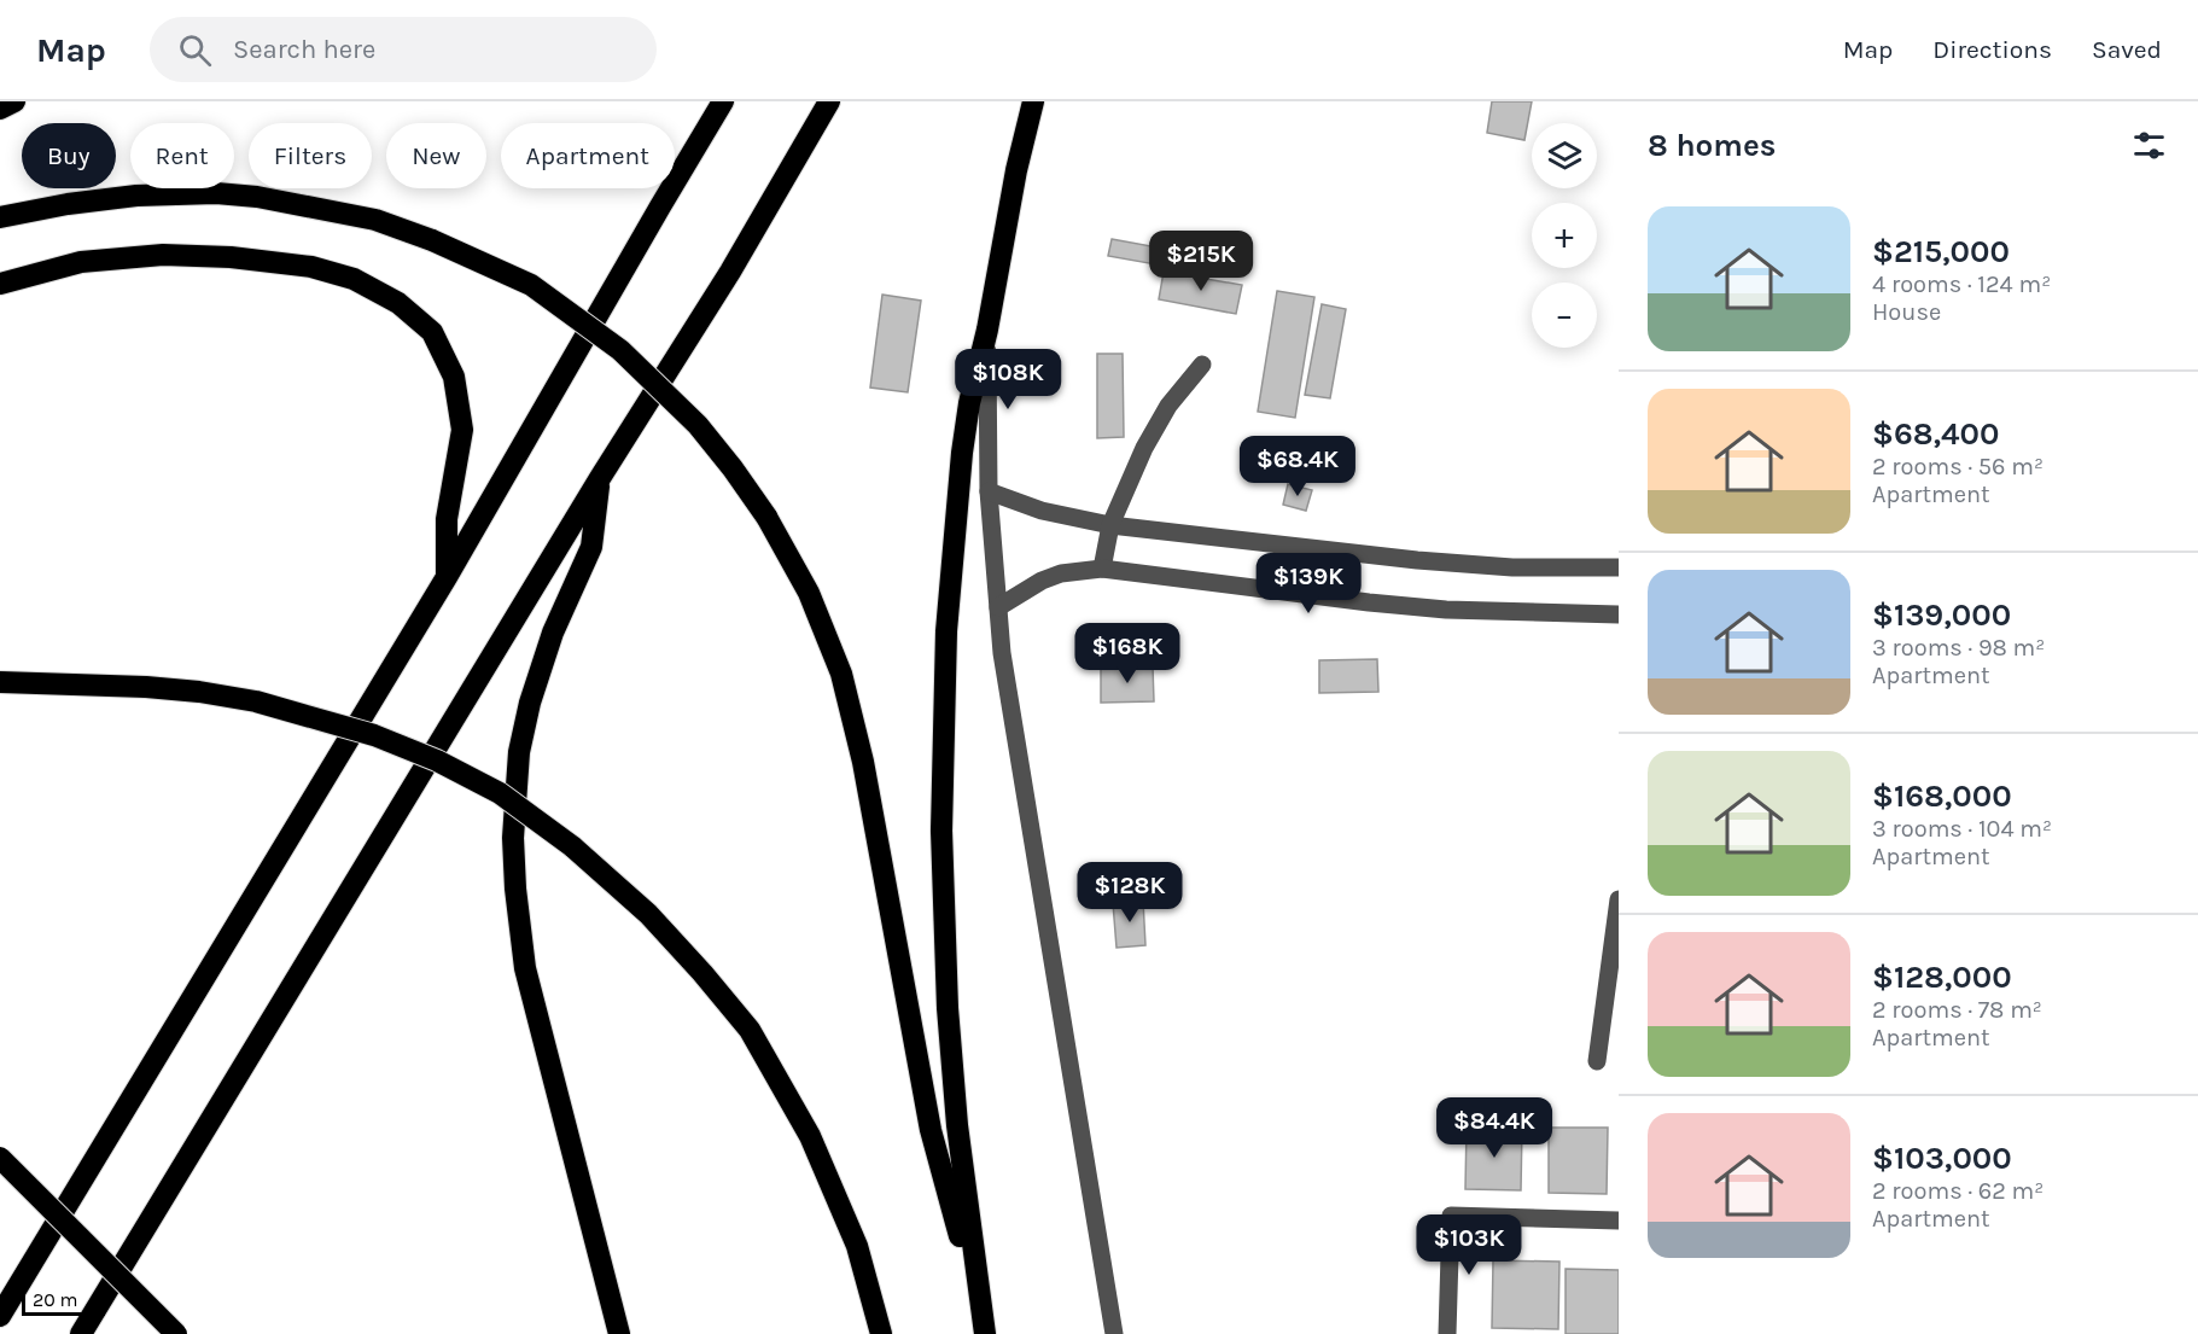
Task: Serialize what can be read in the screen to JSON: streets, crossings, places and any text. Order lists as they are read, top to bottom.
{
  "scale_bar": "20 m",
  "page": {
    "header": "Map",
    "search": "Search here",
    "nav": ["Map", "Directions", "Saved"],
    "heading": "8 homes",
    "map_buttons": ["+", "−"],
    "chip": [
      "Buy",
      "Rent",
      "Filters",
      "New",
      "Apartment"
    ],
    "list": [
      {
        "name": "$215,000",
        "note": "4 rooms · 124 m² · House"
      },
      {
        "name": "$68,400",
        "note": "2 rooms · 56 m² · Apartment"
      },
      {
        "name": "$139,000",
        "note": "3 rooms · 98 m² · Apartment"
      },
      {
        "name": "$168,000",
        "note": "3 rooms · 104 m² · Apartment"
      },
      {
        "name": "$128,000",
        "note": "2 rooms · 78 m² · Apartment"
      },
      {
        "name": "$103,000",
        "note": "2 rooms · 62 m² · Apartment"
      }
    ],
    "price": [
      "$215K",
      "$108K",
      "$68.4K",
      "$139K",
      "$168K",
      "$128K",
      "$84.4K",
      "$103K"
    ],
    "scale": "20 m"
  }
}
